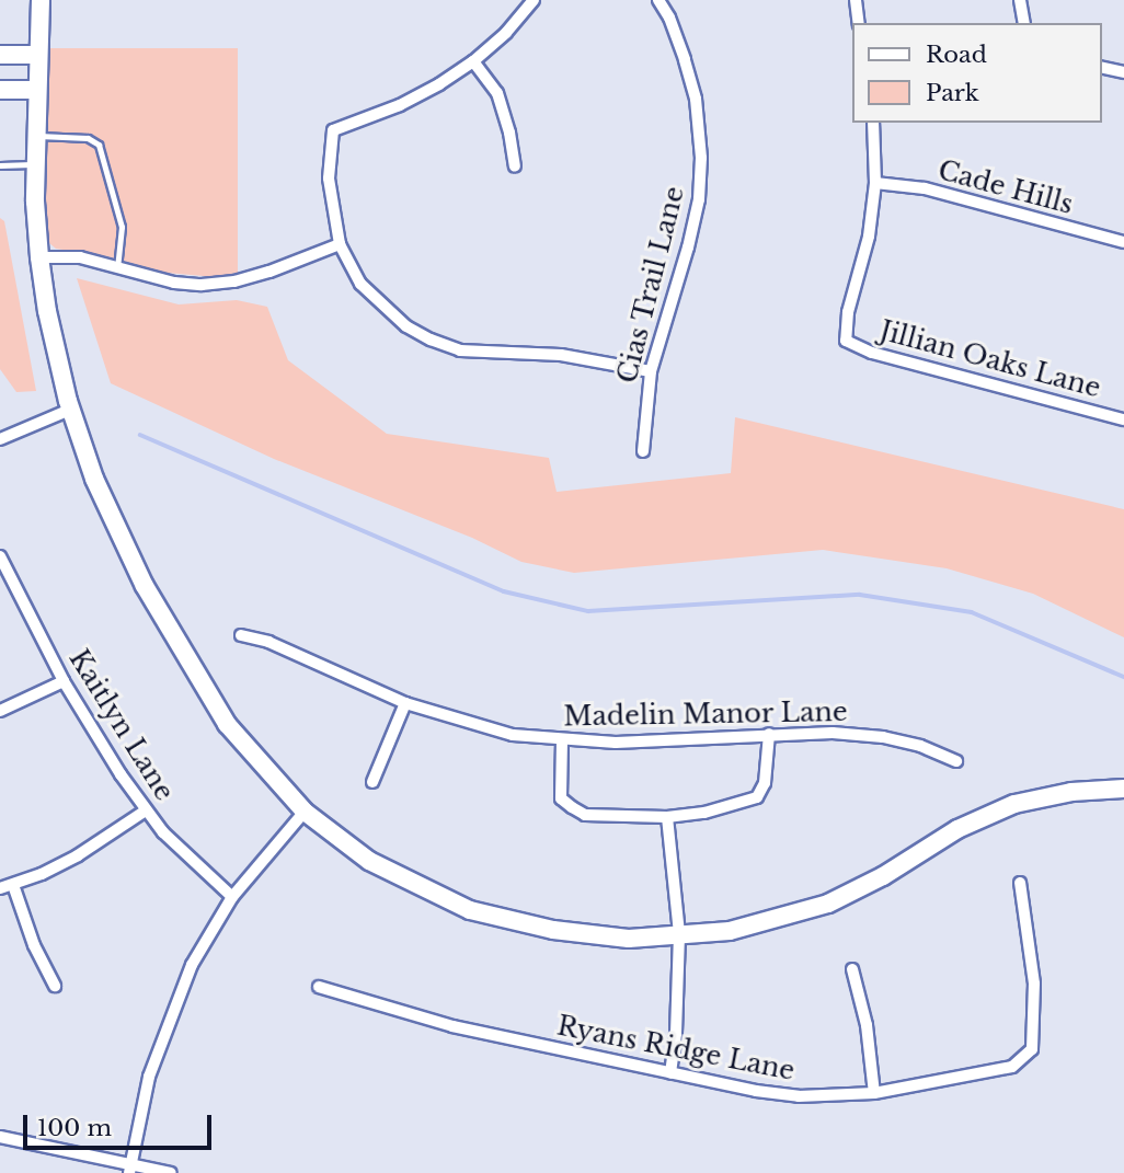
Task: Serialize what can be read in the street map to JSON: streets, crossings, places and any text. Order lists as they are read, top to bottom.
{
  "streets": {
    "street": [
      "Cade Hills",
      "Cias Trail Lane",
      "Jillian Oaks Lane",
      "Madelin Manor Lane",
      "Kaitlyn Lane",
      "Ryans Ridge Lane"
    ]
  },
  "crossings": [
    ["Cade Hills", "Jillian Oaks Lane"]
  ],
  "legend": ["Road", "Park"],
  "scale_bar": "100 m"
}
